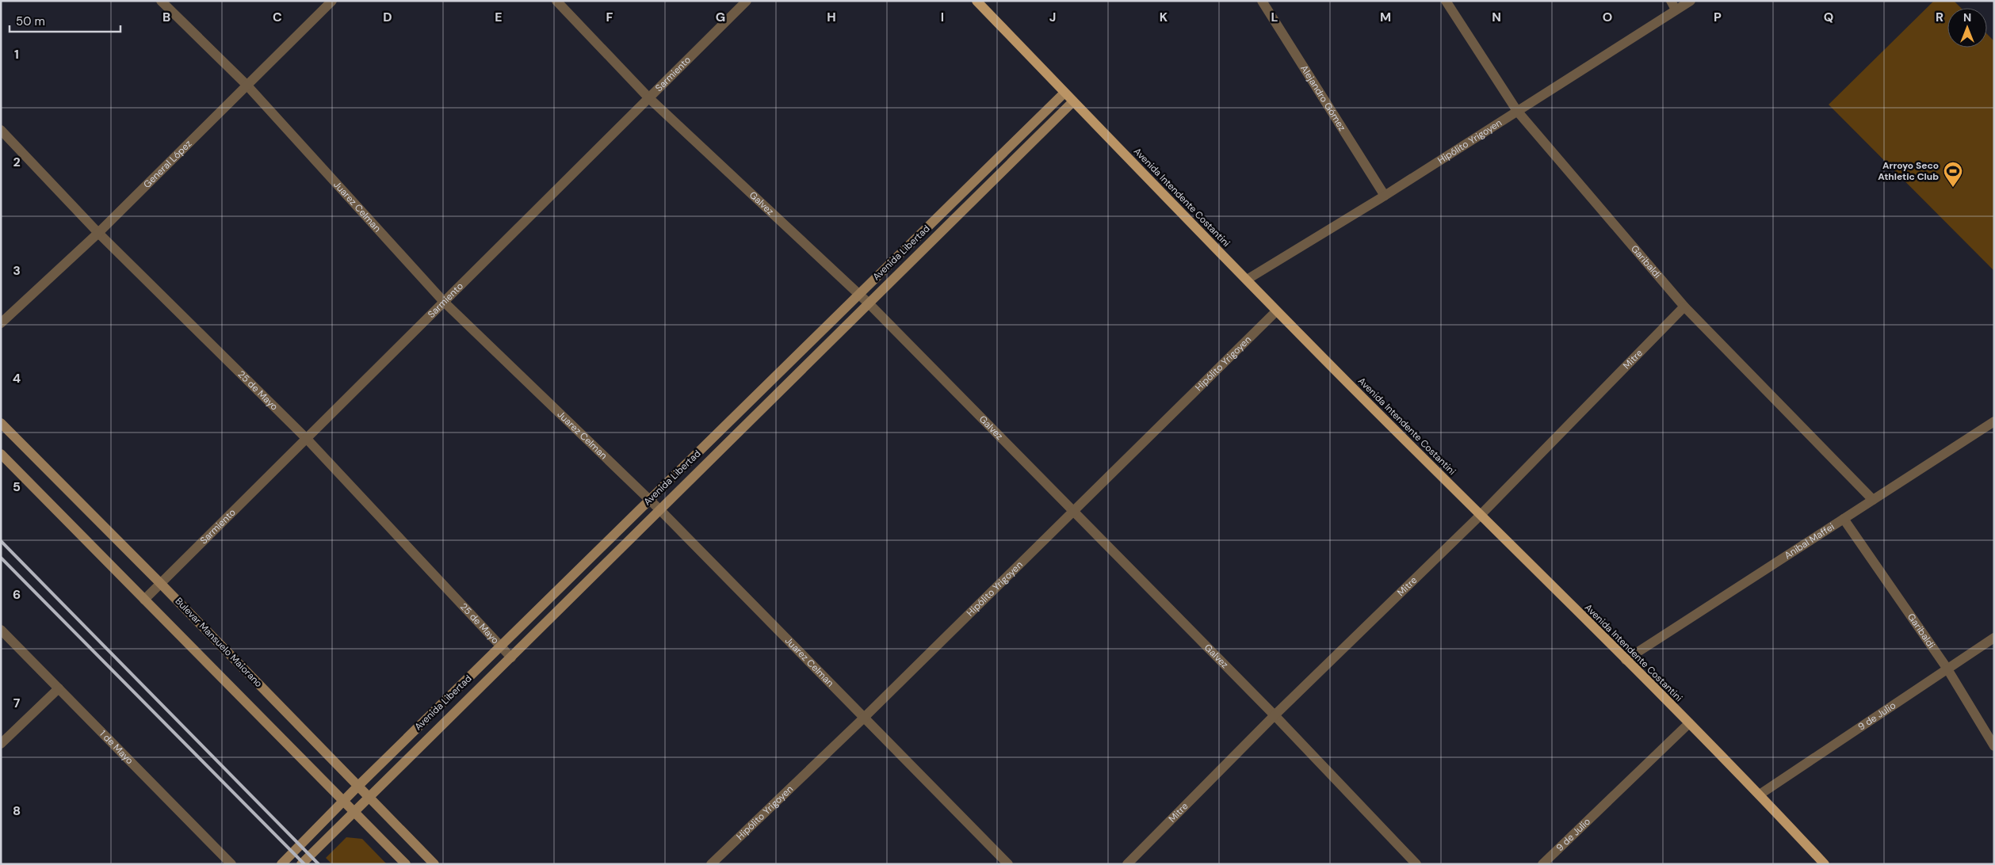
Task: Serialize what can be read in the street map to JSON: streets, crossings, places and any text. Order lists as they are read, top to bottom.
{
  "streets": {
    "main road": ["Avenida Intendente Costantini"],
    "street": [
      "Sarmiento",
      "Alejandro Gómez",
      "Hipólito Yrigoyen",
      "General López",
      "Galvez",
      "Juarez Celman",
      "Avenida Libertad",
      "Garibaldi",
      "Mitre",
      "25 de Mayo",
      "Anibal Maffei",
      "Bulevar Mansuelo Maiorano",
      "9 de Julio",
      "1 de Mayo"
    ]
  },
  "crossings": [
    ["Sarmiento", "Galvez"],
    ["Sarmiento", "Juarez Celman"],
    ["Sarmiento", "25 de Mayo"],
    ["Sarmiento", "Bulevar Mansuelo Maiorano"],
    ["Alejandro Gómez", "Hipólito Yrigoyen"],
    ["Hipólito Yrigoyen", "Avenida Intendente Costantini"],
    ["Hipólito Yrigoyen", "Galvez"],
    ["Hipólito Yrigoyen", "Juarez Celman"],
    ["Hipólito Yrigoyen", "Garibaldi"],
    ["General López", "Juarez Celman"],
    ["General López", "25 de Mayo"],
    ["Avenida Intendente Costantini", "Avenida Libertad"],
    ["Avenida Intendente Costantini", "Mitre"],
    ["Avenida Intendente Costantini", "Anibal Maffei"],
    ["Avenida Intendente Costantini", "9 de Julio"],
    ["Galvez", "Avenida Libertad"],
    ["Galvez", "Mitre"],
    ["Juarez Celman", "Avenida Libertad"],
    ["Avenida Libertad", "25 de Mayo"],
    ["Avenida Libertad", "Bulevar Mansuelo Maiorano"],
    ["Garibaldi", "Mitre"],
    ["Garibaldi", "Anibal Maffei"],
    ["Garibaldi", "9 de Julio"]
  ],
  "places": {
    "sports": ["Arroyo Seco Athletic Club"]
  },
  "scale_bar": "50 m",
  "north": "top",
  "grid": {
    "columns": [
      "B",
      "C",
      "D",
      "E",
      "F",
      "G",
      "H",
      "I",
      "J",
      "K",
      "L",
      "M",
      "N",
      "O",
      "P",
      "Q",
      "R"
    ],
    "rows": [
      "1",
      "2",
      "3",
      "4",
      "5",
      "6",
      "7",
      "8"
    ]
  }
}
